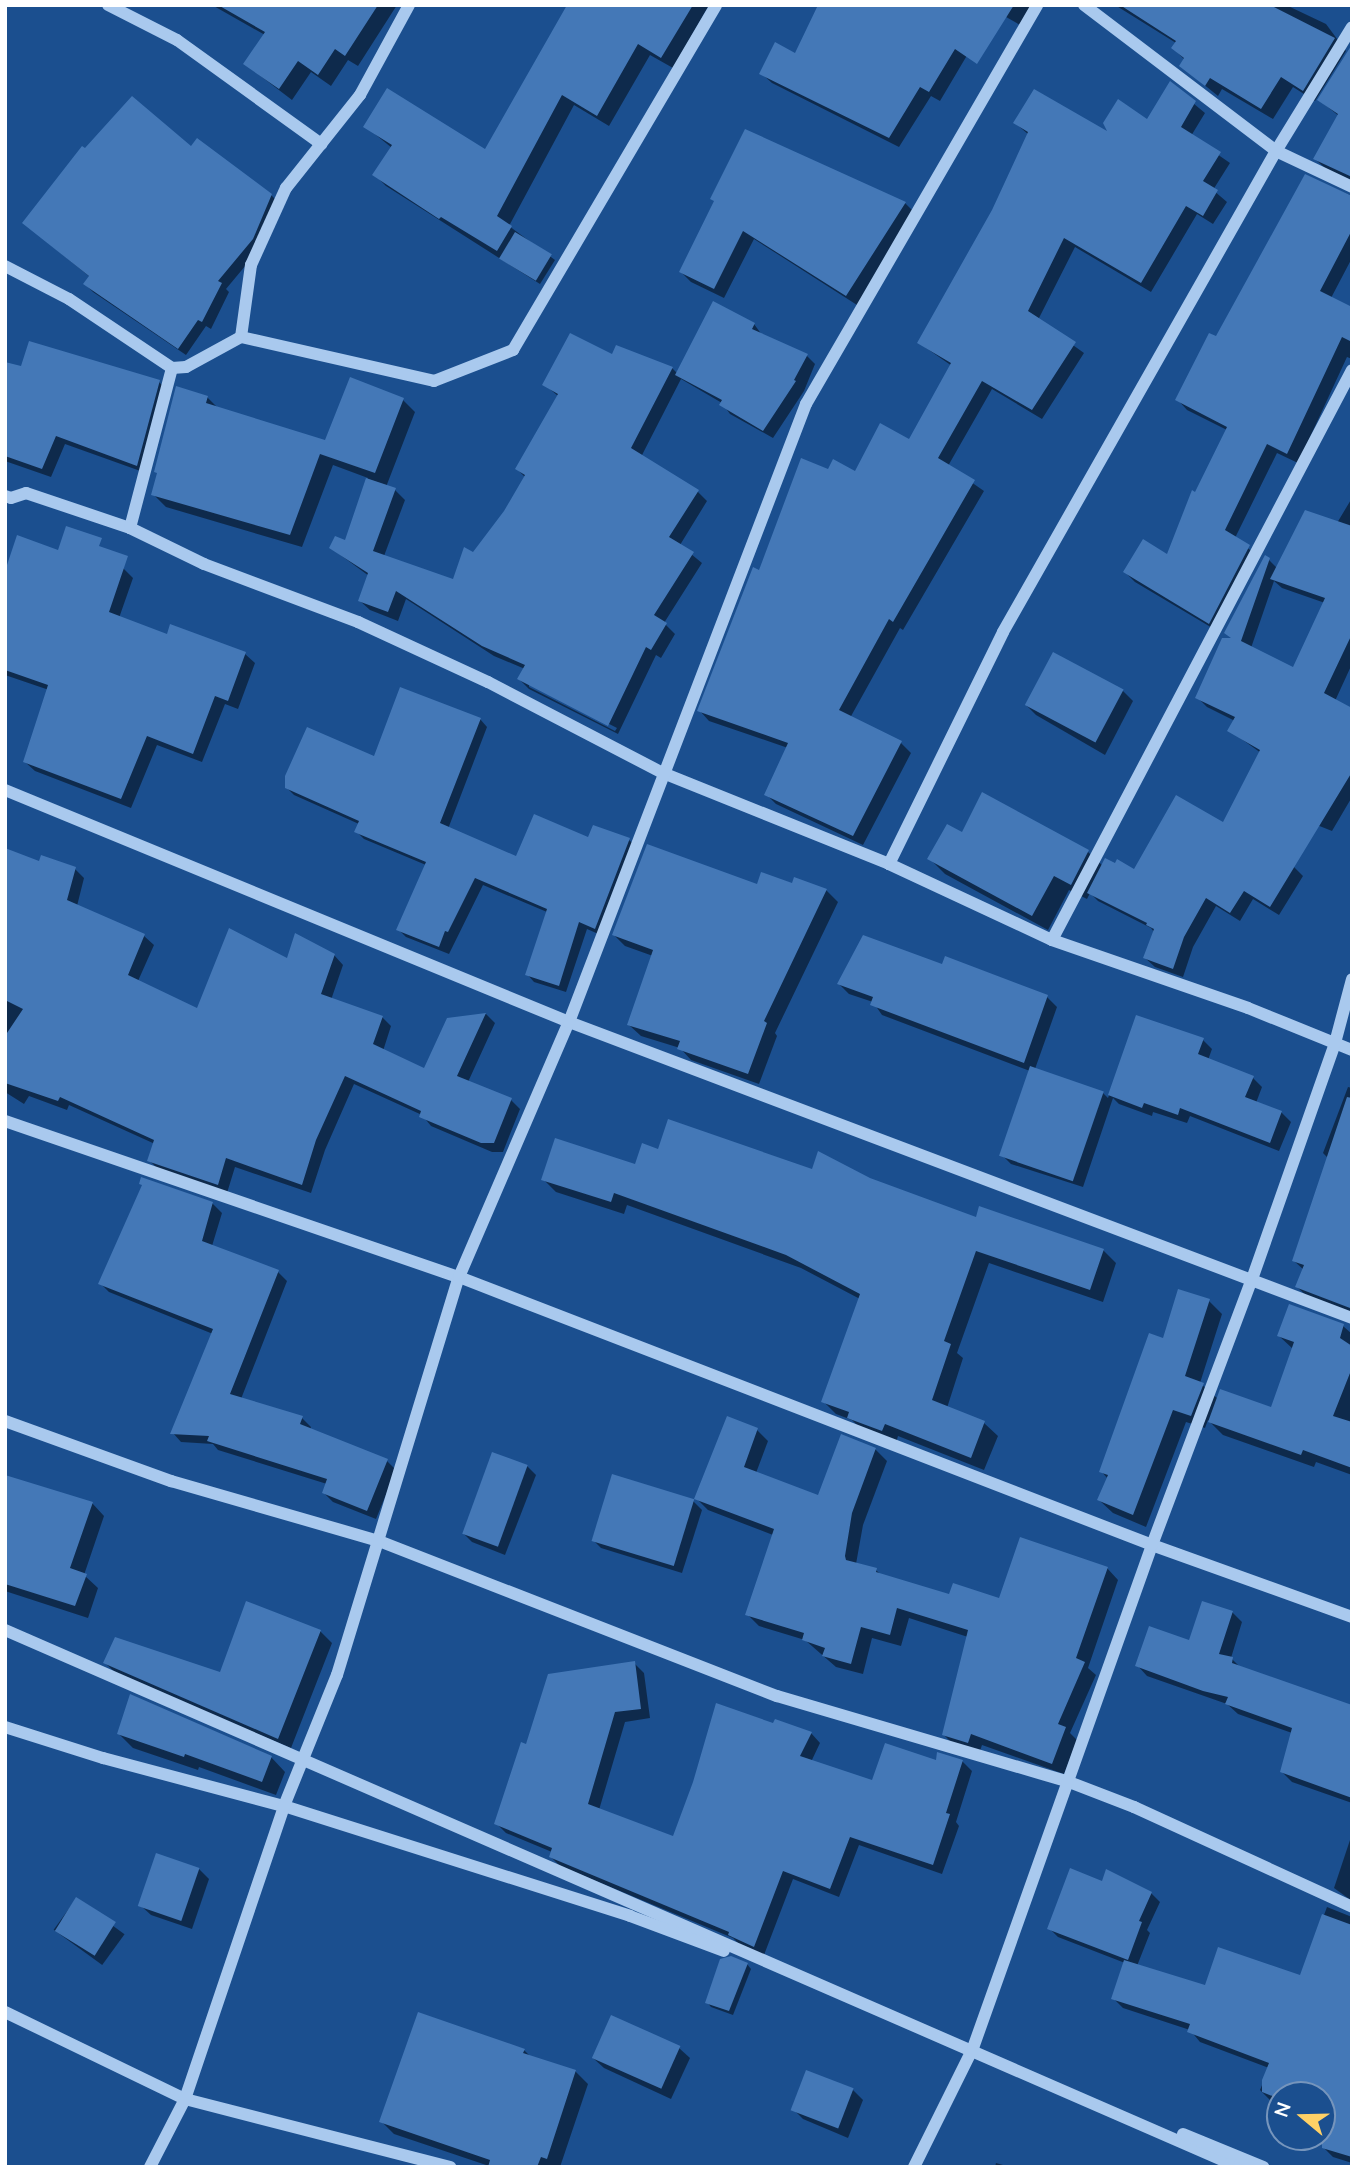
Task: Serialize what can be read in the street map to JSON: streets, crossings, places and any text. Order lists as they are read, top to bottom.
{
  "north": "left"
}
